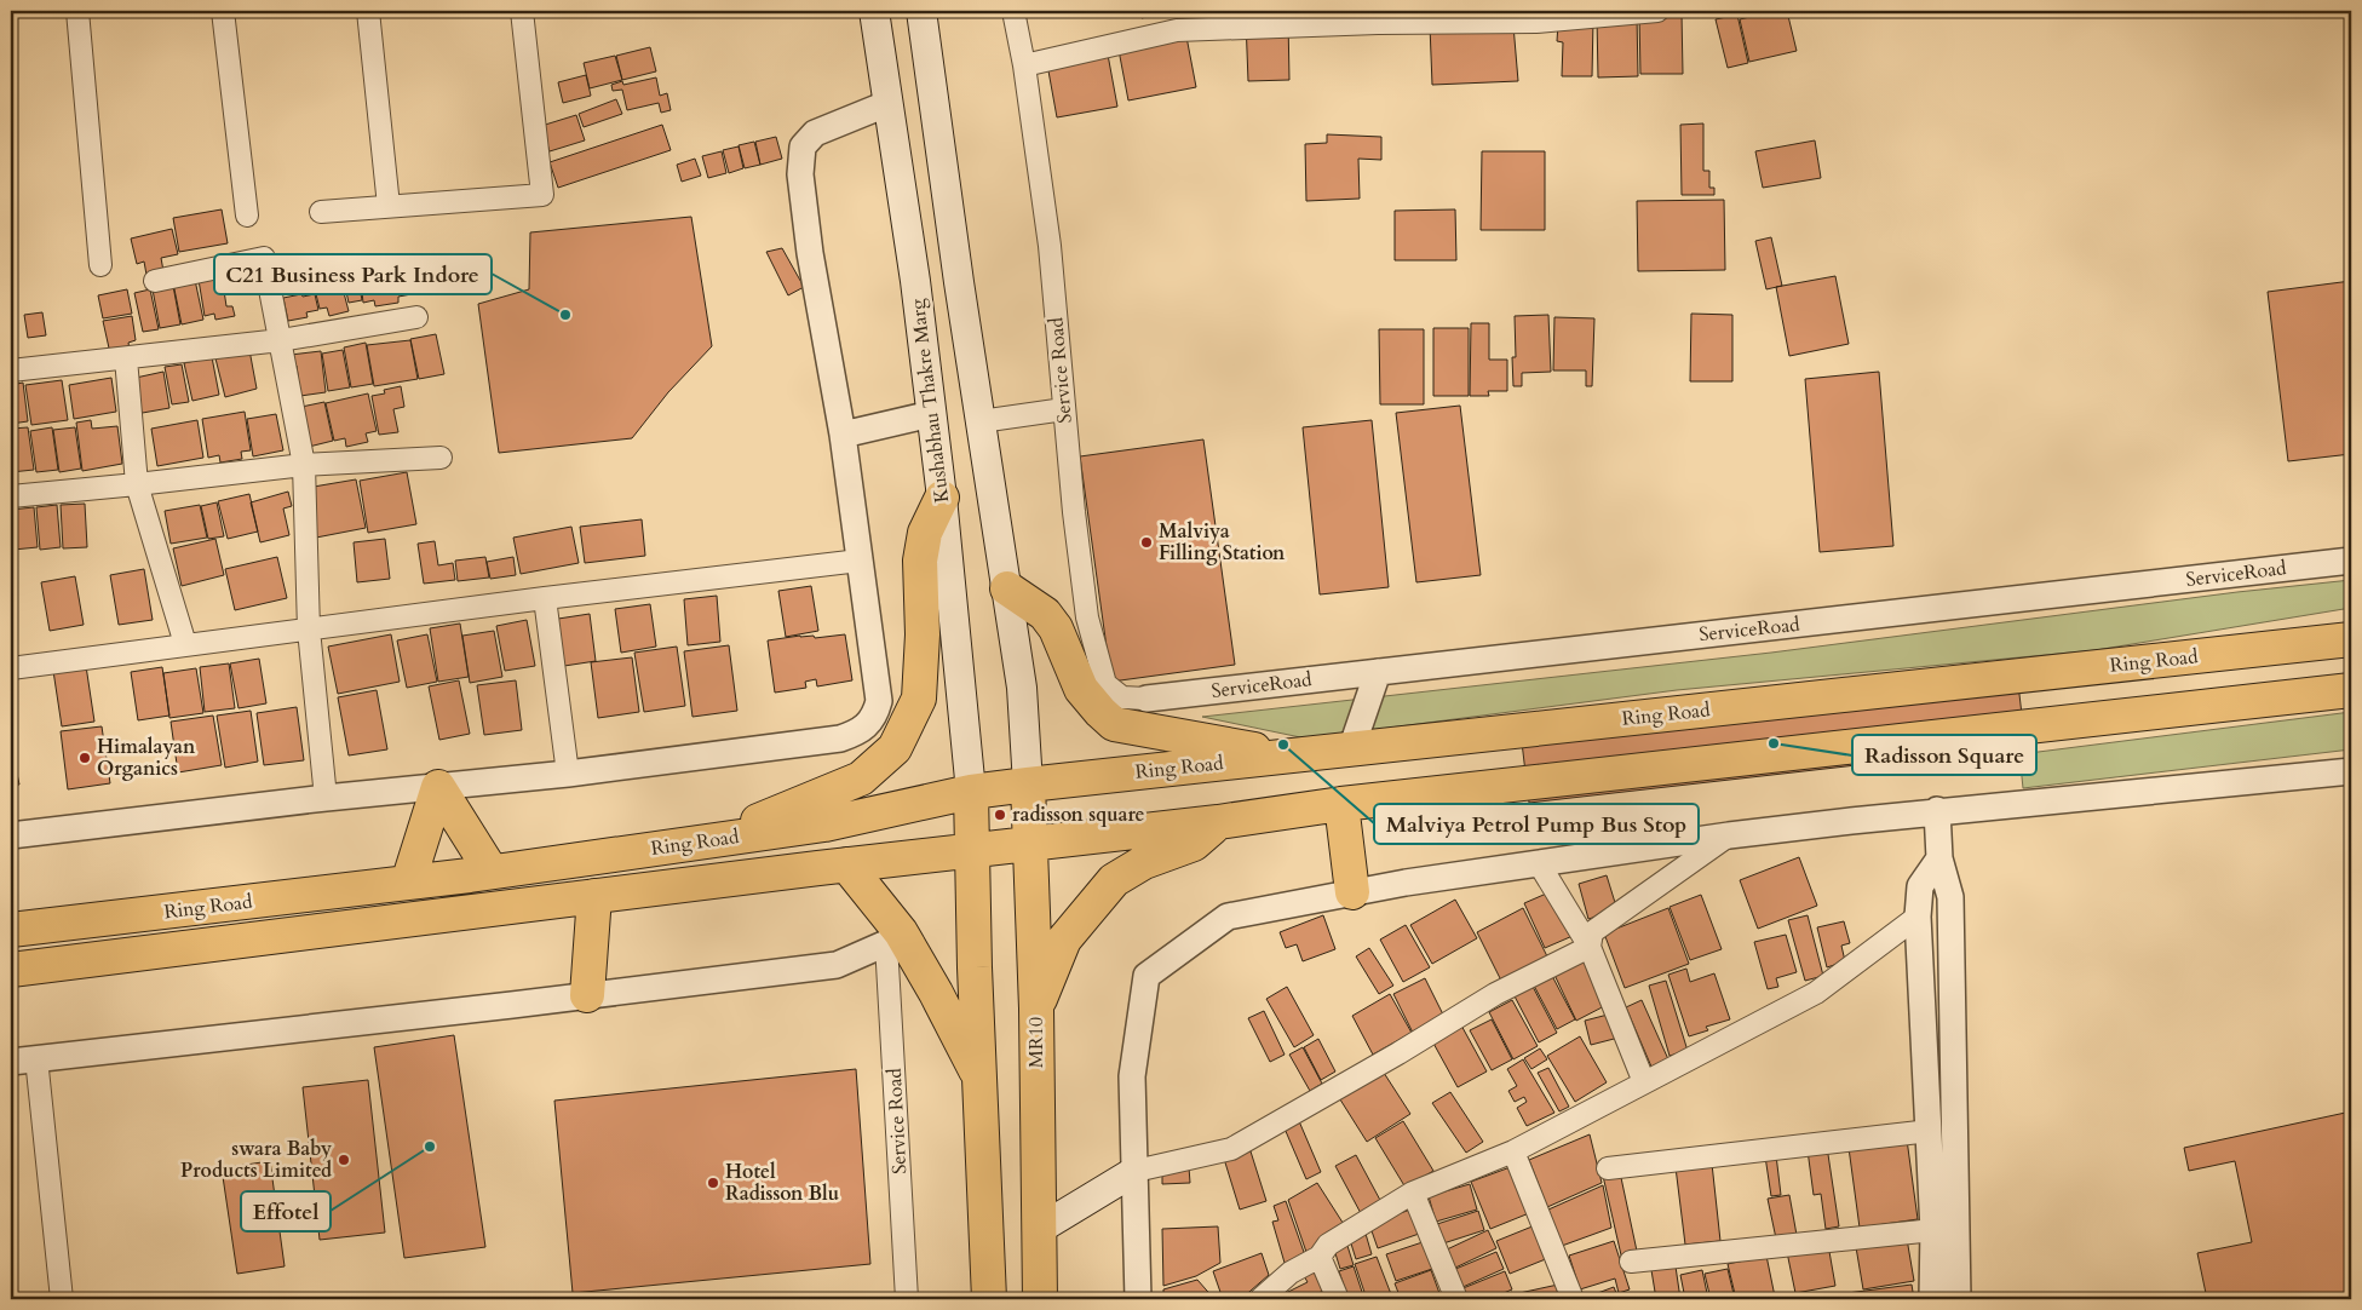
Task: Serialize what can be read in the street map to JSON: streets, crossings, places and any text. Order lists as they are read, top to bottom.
{
  "streets": {
    "main road": ["Kushabhau Thakre Marg", "Ring Road", "MR10"],
    "street": ["Service Road", "ServiceRoad"]
  },
  "crossings": [
    ["Service Road", "ServiceRoad"],
    ["Kushabhau Thakre Marg", "Ring Road"],
    ["Ring Road", "MR10"]
  ],
  "places": [
    "C21 Business Park Indore",
    "Malviya Filling Station",
    "Radisson Square",
    "Malviya Petrol Pump Bus Stop",
    "Himalayan Organics",
    "radisson square",
    "Effotel",
    "swara Baby Products Limited",
    "Hotel Radisson Blu"
  ]
}
